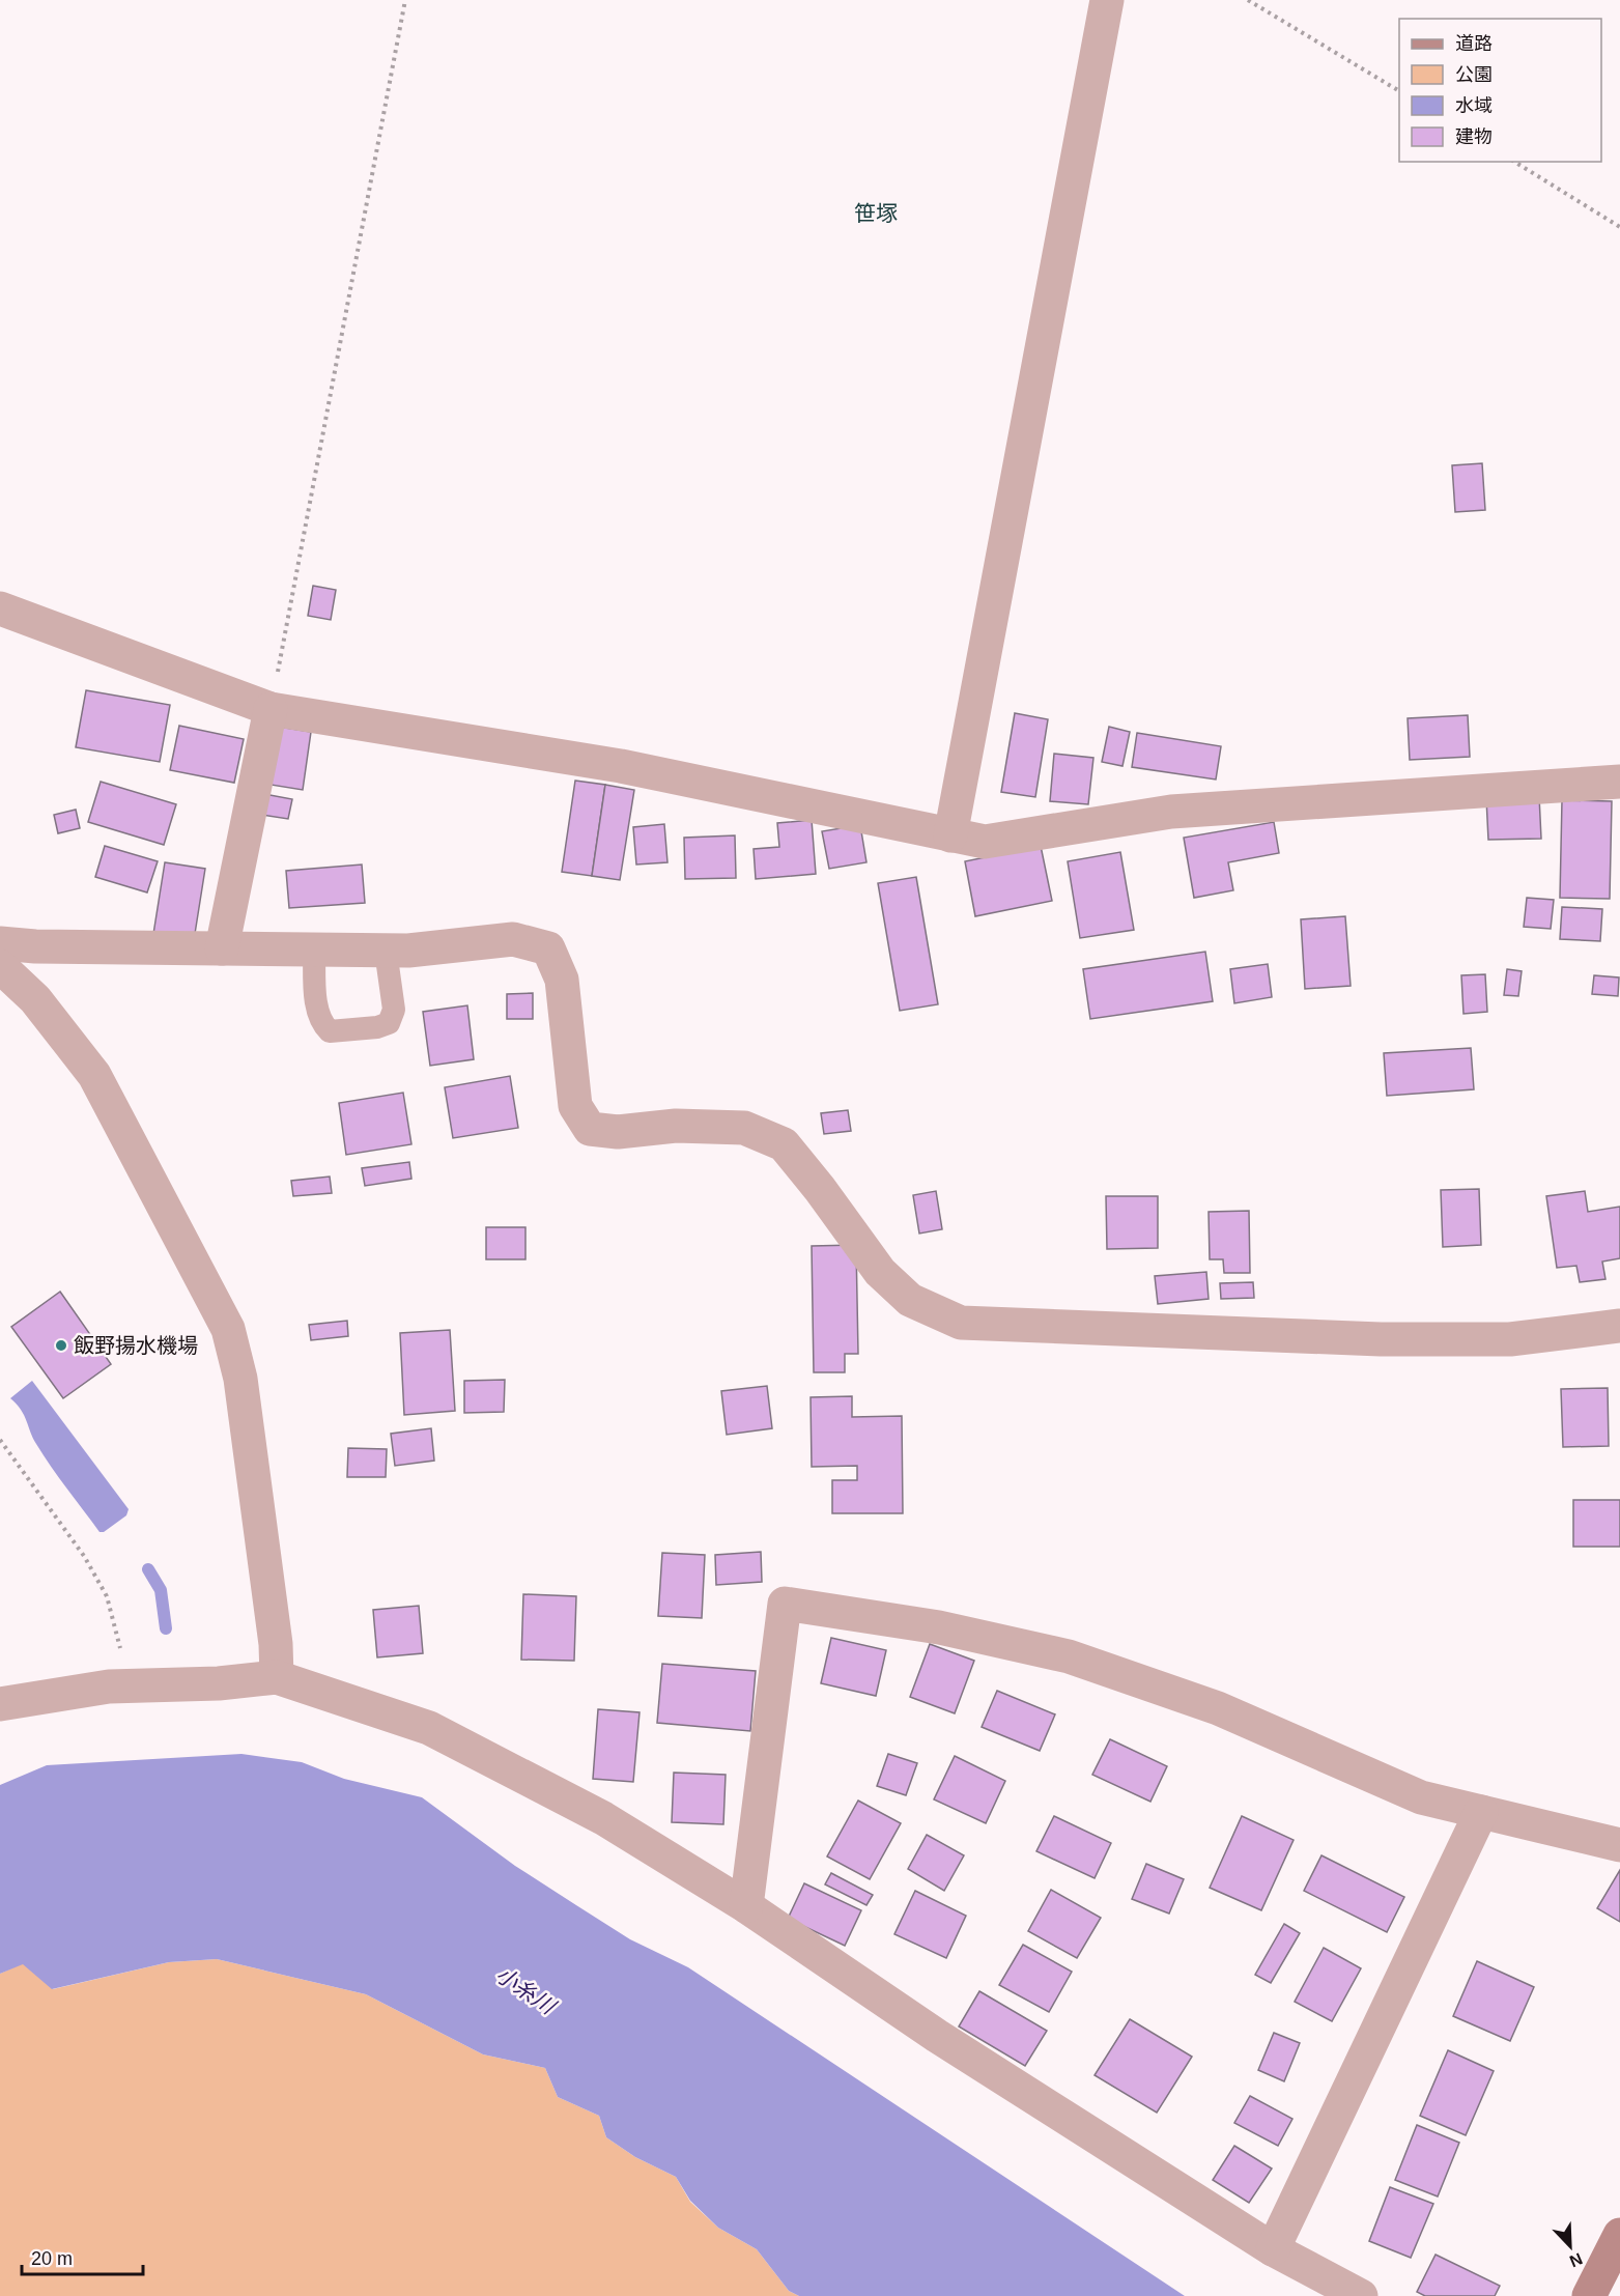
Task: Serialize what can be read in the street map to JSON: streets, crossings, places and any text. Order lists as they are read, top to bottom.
{
  "districts": ["笹塚"],
  "water": ["小糸川"],
  "places": ["飯野揚水機場"],
  "legend": [
    "道路",
    "公園",
    "水域",
    "建物"
  ],
  "scale_bar": "20 m",
  "north": "bottom right"
}
